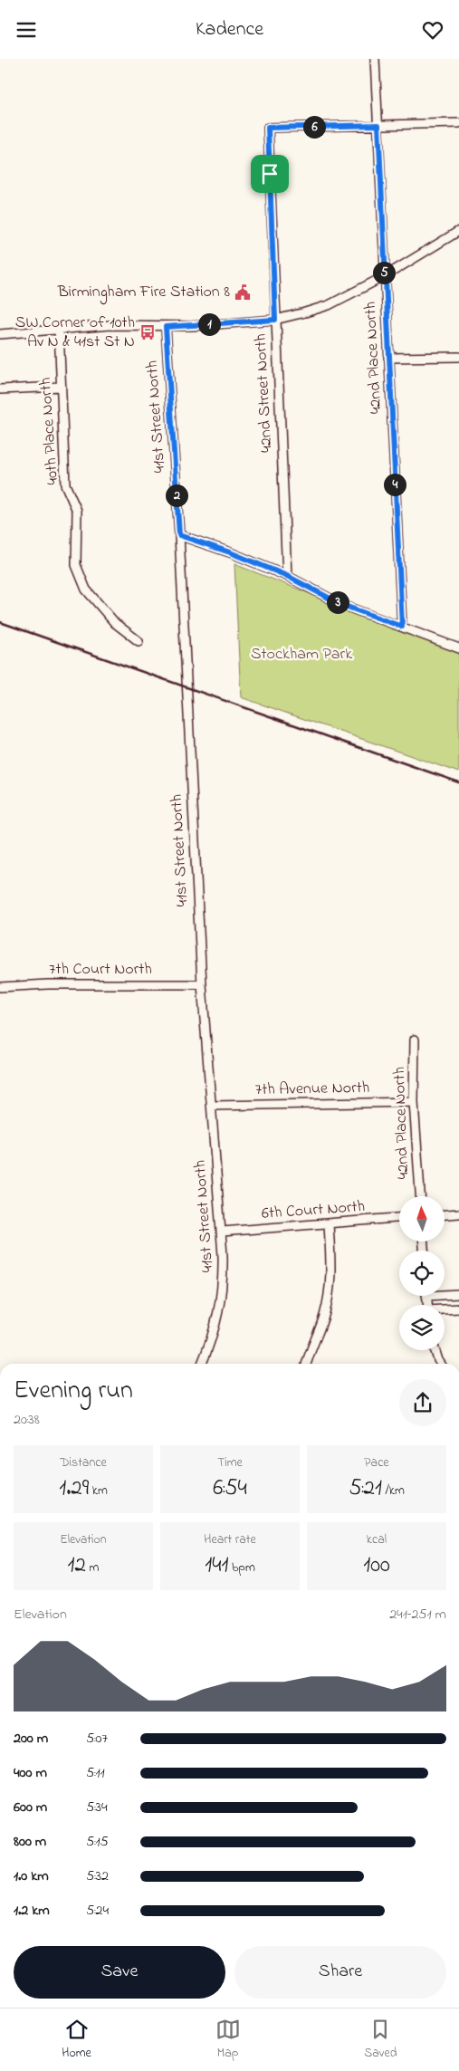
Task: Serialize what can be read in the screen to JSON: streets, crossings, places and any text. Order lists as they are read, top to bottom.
{
  "streets": {
    "street": [
      "42nd Place North",
      "42nd Street North",
      "41st Street North",
      "40th Place North",
      "7th Court North",
      "7th Avenue North",
      "6th Court North"
    ]
  },
  "crossings": [
    ["42nd Place North", "42nd Street North"],
    ["42nd Place North", "7th Avenue North"],
    ["41st Street North", "7th Court North"],
    ["41st Street North", "7th Avenue North"],
    ["41st Street North", "6th Court North"]
  ],
  "parks": ["Stockham Park"],
  "places": {
    "public building": ["Birmingham Fire Station 8"],
    "bus stop": ["SW Corner of 10th Av N & 41st St N"]
  },
  "north": "top",
  "page": {
    "header": "Kadence",
    "pins": [
      "6",
      "5",
      "1",
      "4",
      "2",
      "3"
    ],
    "heading": ["Evening run", "20:38"],
    "stats": [
      ["Distance", "1.29 km"],
      ["Time", "6:54"],
      ["Pace", "5:21 /km"],
      ["Elevation", "12 m"],
      ["Heart rate", "141 bpm"],
      ["kcal", "100"]
    ],
    "chart": ["Elevation", "241–251 m"],
    "list": [
      {
        "name": "200 m",
        "note": "5:07"
      },
      {
        "name": "400 m",
        "note": "5:11"
      },
      {
        "name": "600 m",
        "note": "5:34"
      },
      {
        "name": "800 m",
        "note": "5:15"
      },
      {
        "name": "1.0 km",
        "note": "5:32"
      },
      {
        "name": "1.2 km",
        "note": "5:24"
      }
    ],
    "buttons": ["Save", "Share"],
    "tabs": ["Home", "Map", "Saved"]
  }
}
